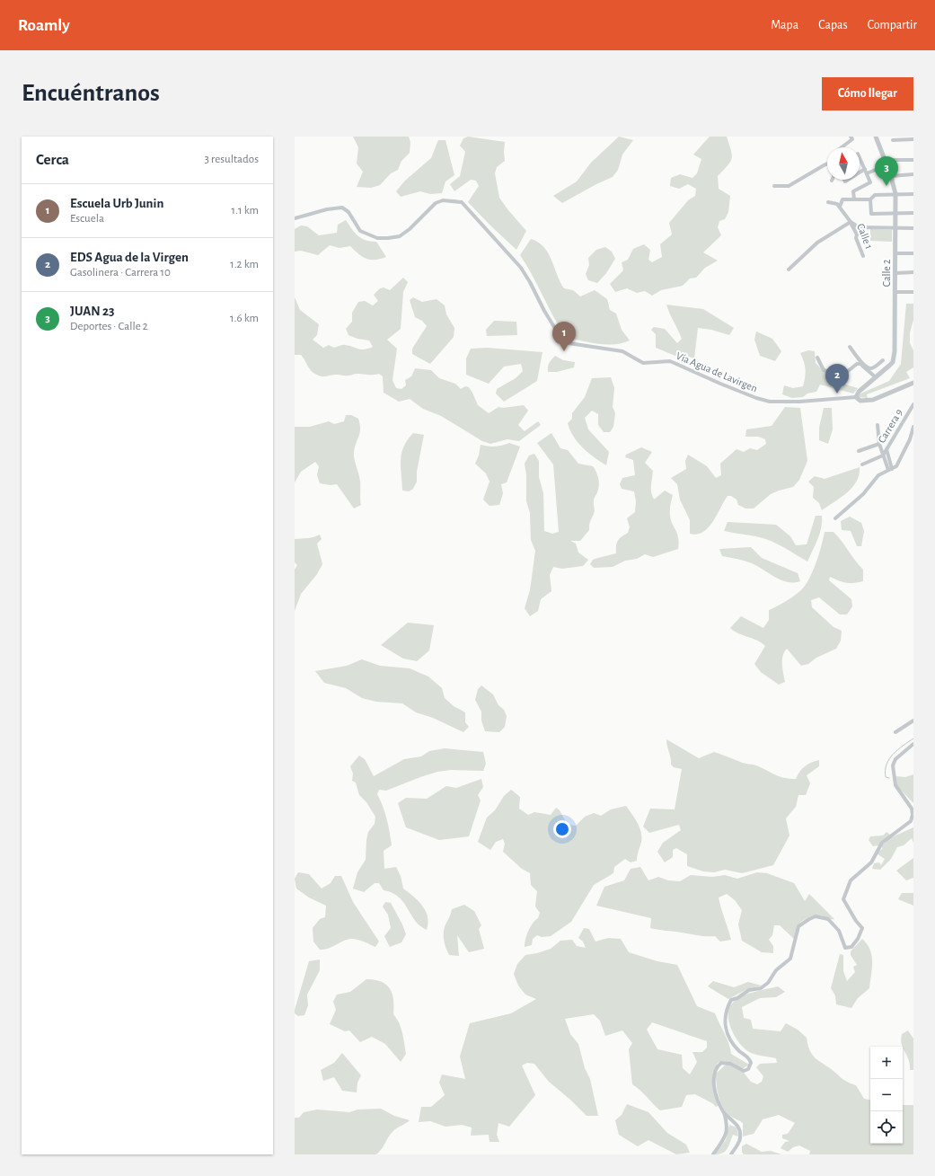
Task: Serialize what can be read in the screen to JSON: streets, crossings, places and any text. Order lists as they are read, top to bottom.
{
  "streets": {
    "street": [
      "Calle 1",
      "Calle 2",
      "Vía Agua de Lavirgen",
      "Carrera 9"
    ]
  },
  "crossings": [
    ["Calle 2", "Vía Agua de Lavirgen"]
  ],
  "north": "top",
  "page": {
    "header": "Roamly",
    "nav": ["Mapa", "Capas", "Compartir"],
    "buttons": "Cómo llegar",
    "title": "Encuéntranos",
    "heading": ["Cerca", "3 resultados"],
    "pins": ["3", "1", "2"],
    "list": [
      {
        "mark": "1",
        "name": "Escuela Urb Junin",
        "note": "Escuela",
        "value": "1.1 km"
      },
      {
        "mark": "2",
        "name": "EDS Agua de la Virgen",
        "note": "Gasolinera · Carrera 10",
        "value": "1.2 km"
      },
      {
        "mark": "3",
        "name": "JUAN 23",
        "note": "Deportes · Calle 2",
        "value": "1.6 km"
      }
    ],
    "map_buttons": ["+", "−"]
  }
}
